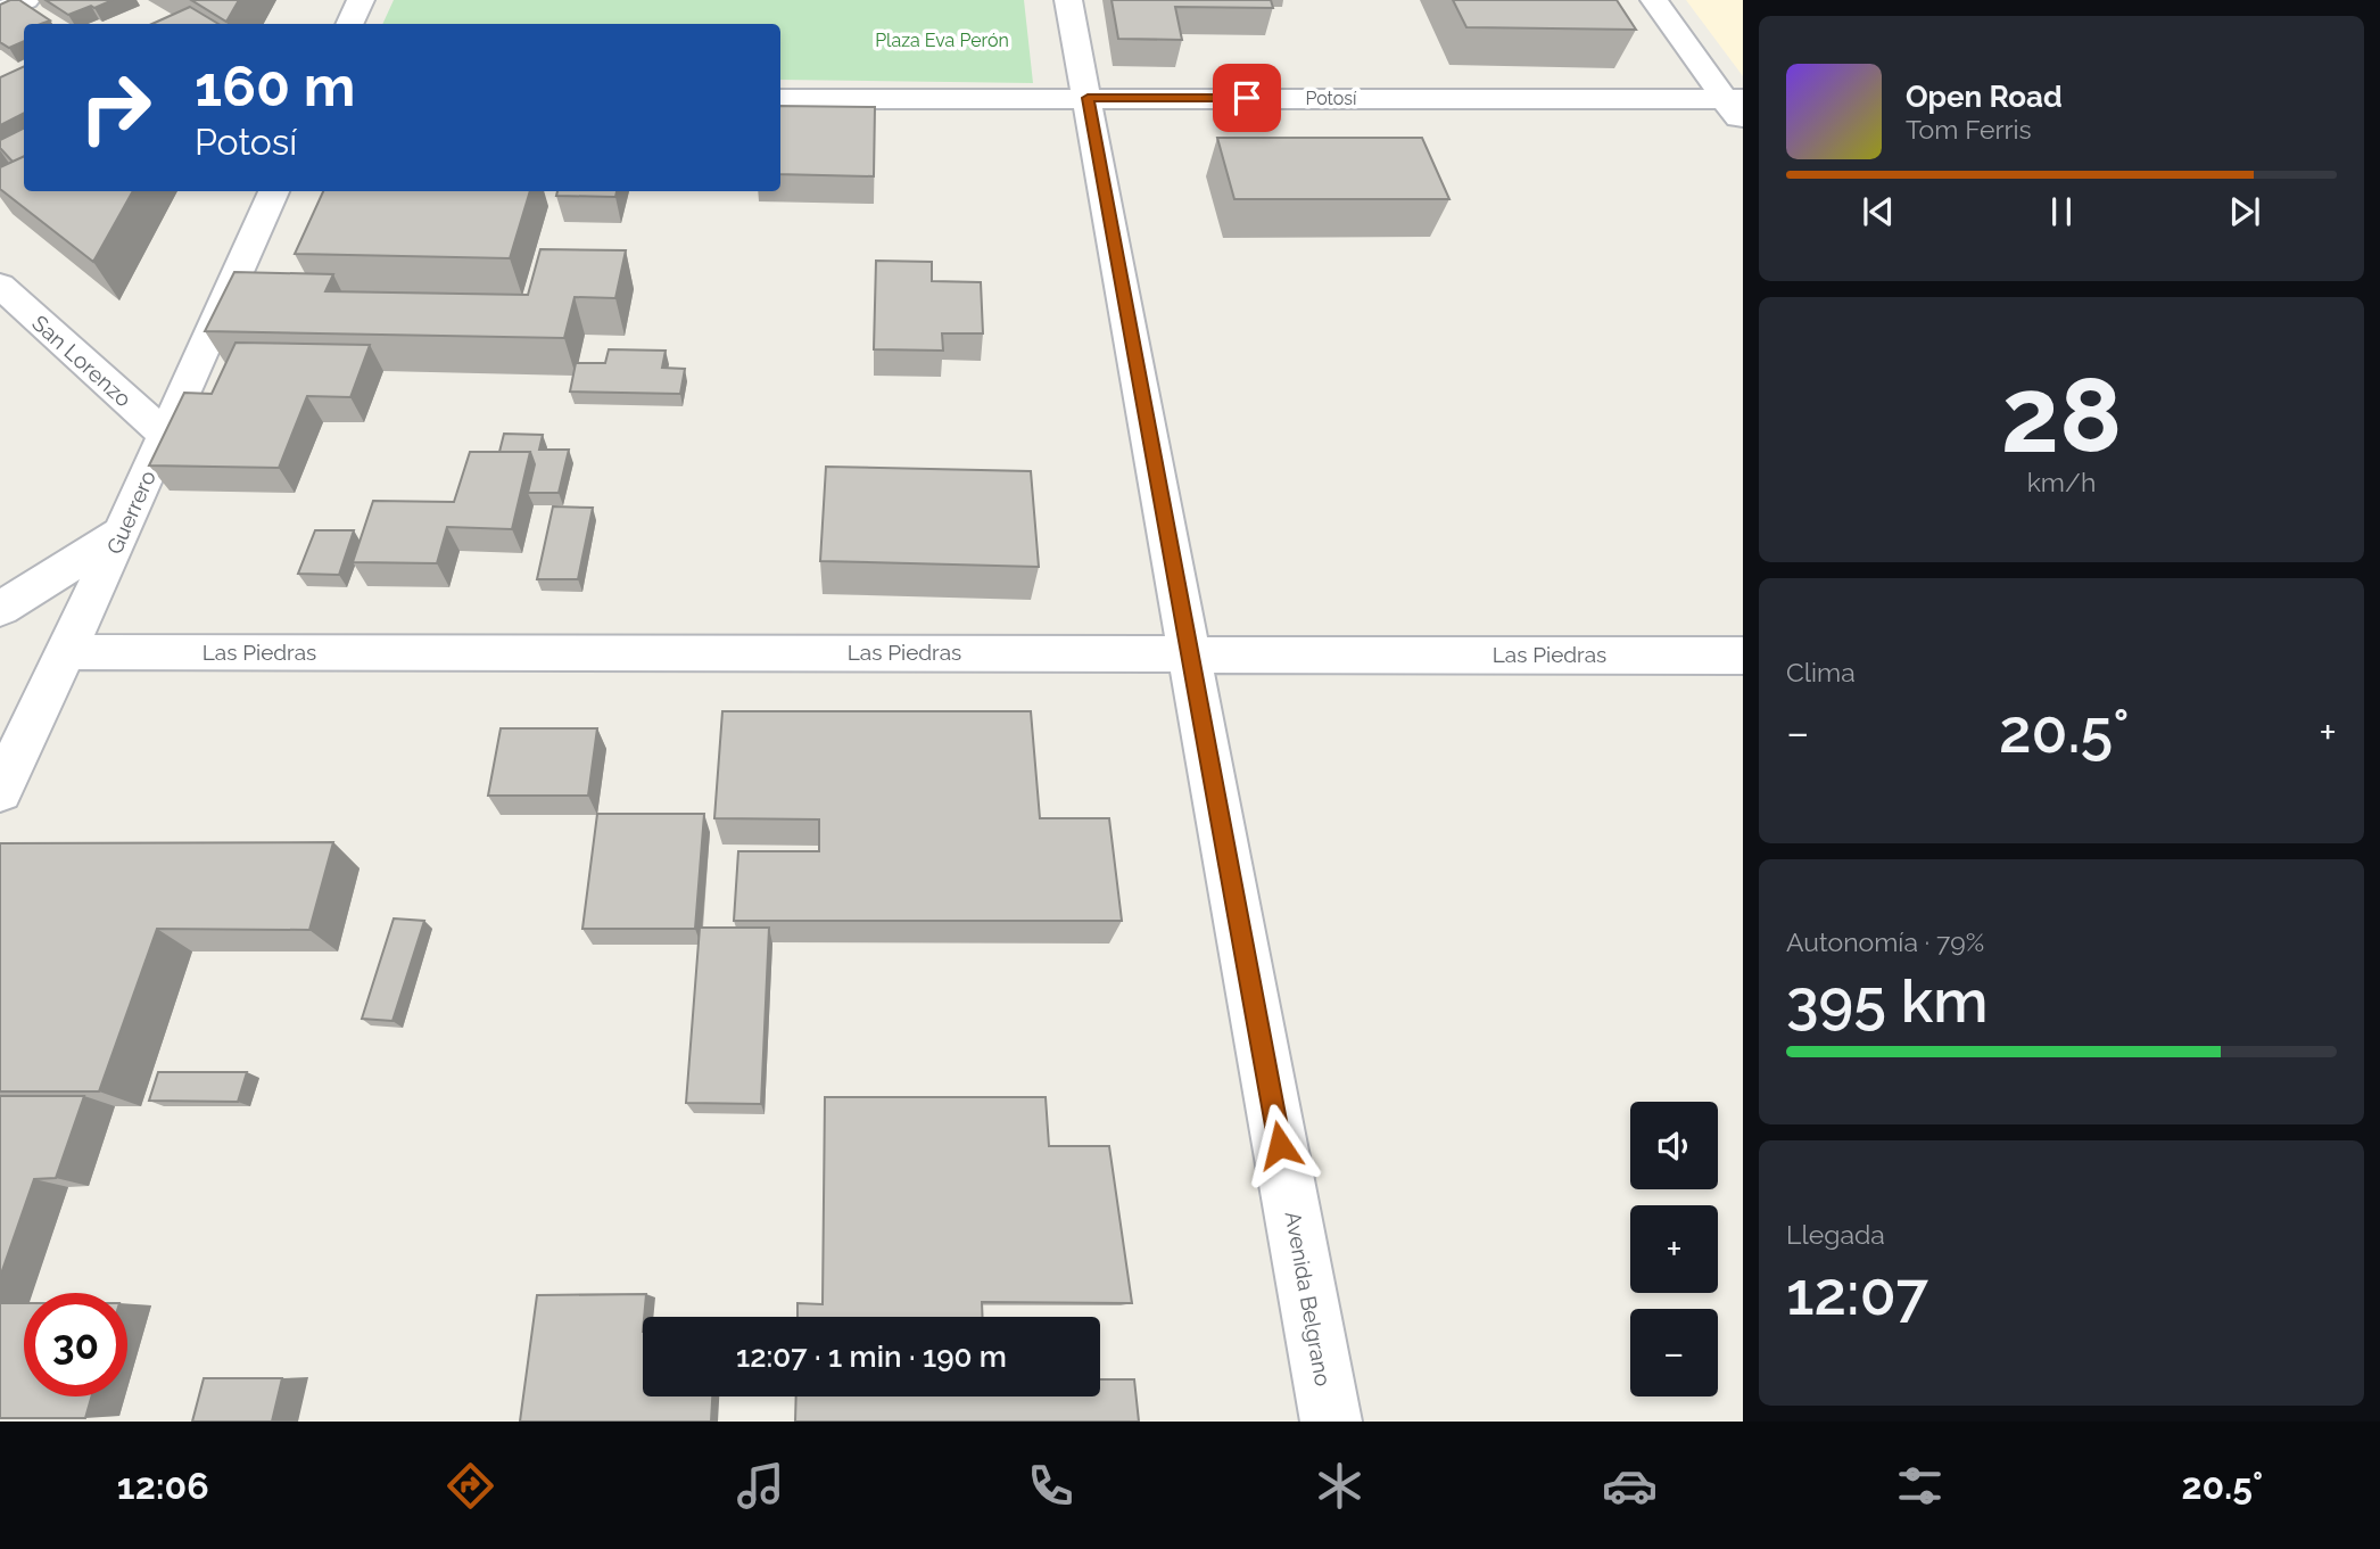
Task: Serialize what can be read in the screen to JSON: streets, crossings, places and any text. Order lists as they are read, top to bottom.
{
  "streets": {
    "street": [
      "Potosí",
      "San Lorenzo",
      "Guerrero",
      "Las Piedras",
      "Avenida Belgrano"
    ]
  },
  "crossings": [
    ["Potosí", "Avenida Belgrano"],
    ["San Lorenzo", "Guerrero"],
    ["Guerrero", "Las Piedras"],
    ["Las Piedras", "Avenida Belgrano"]
  ],
  "parks": ["Plaza Eva Perón"],
  "page": {
    "turn": ["160 m", "Potosí"],
    "song": ["Open Road", "Tom Ferris"],
    "tile": [
      ["28", "km/h"],
      "Clima",
      ["Autonomía · 79%", "395 km"],
      ["Llegada", "12:07"]
    ],
    "heat": ["−", "20.5°", "+"],
    "map_buttons": ["+", "−"],
    "limit": "30",
    "trip": "12:07 · 1 min · 190 m",
    "tabs": ["12:06", "20.5°"]
  }
}
